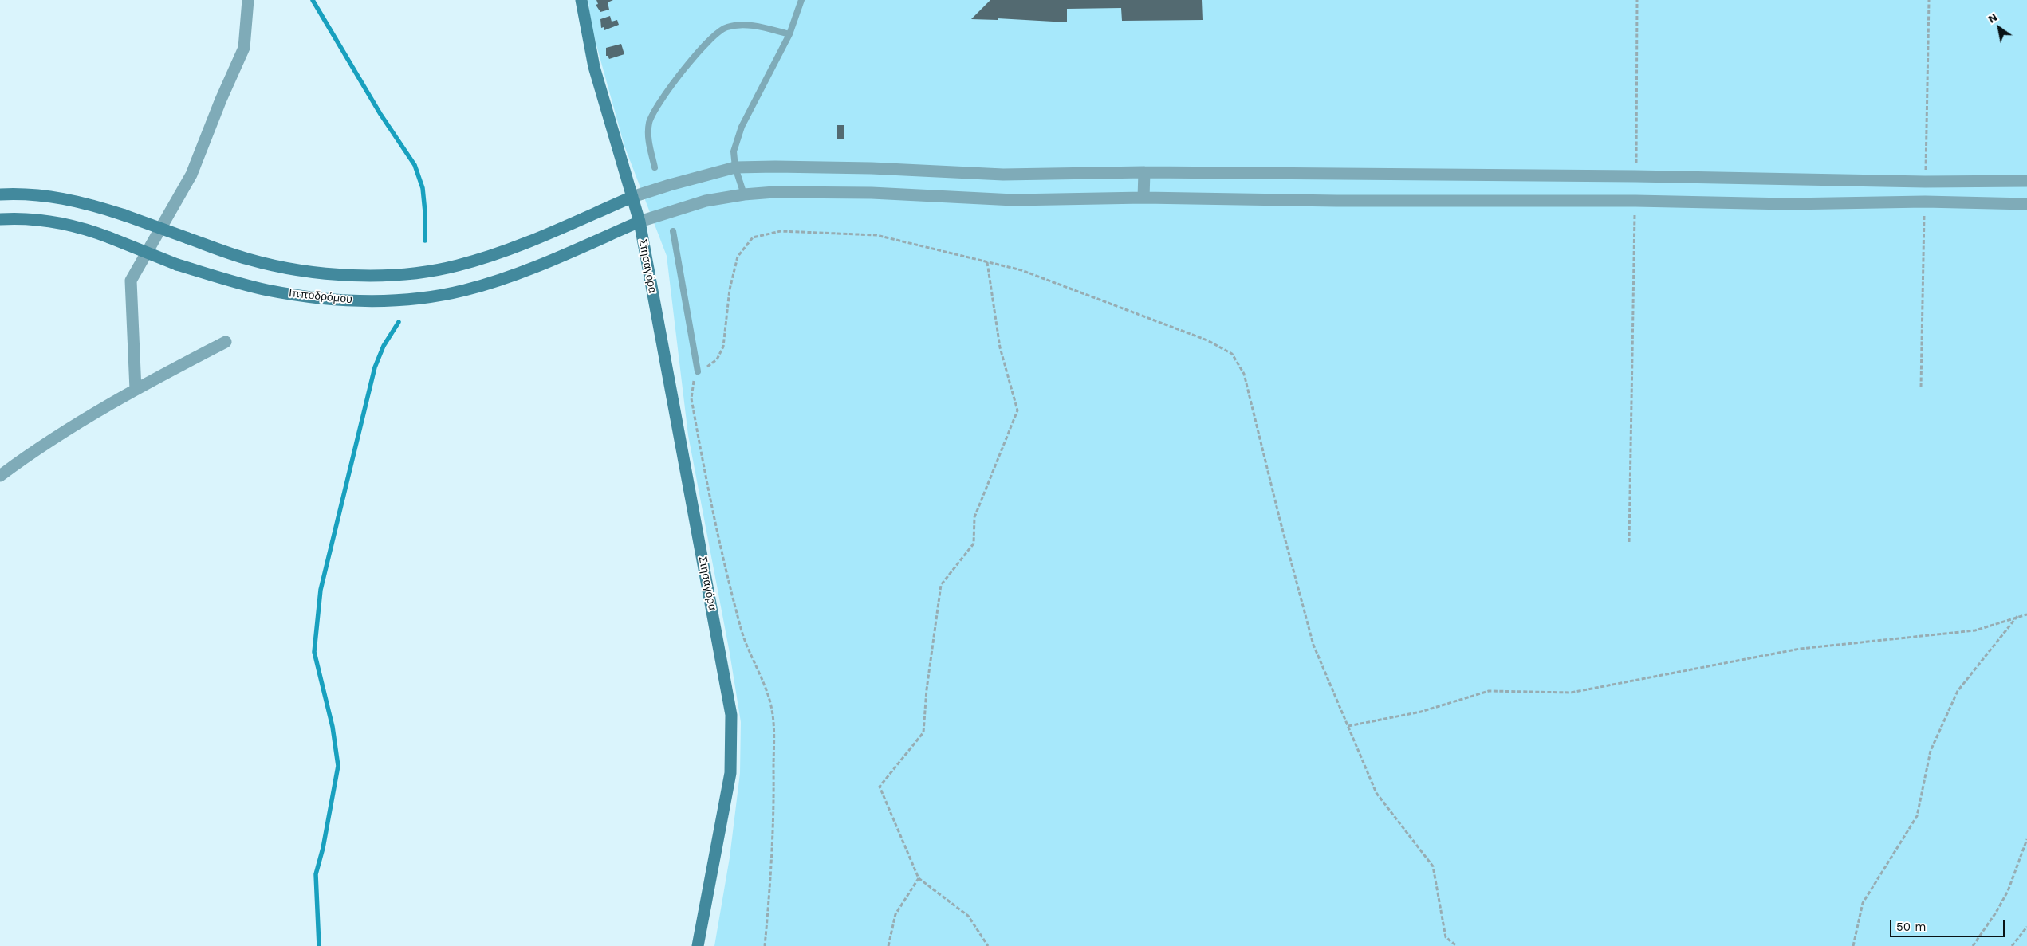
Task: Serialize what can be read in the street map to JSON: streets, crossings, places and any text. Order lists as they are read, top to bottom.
{
  "streets": {
    "main road": ["Στησαγόρα", "Ιπποδρόμου"]
  },
  "crossings": [
    ["Στησαγόρα", "Ιπποδρόμου"]
  ],
  "scale_bar": "50 m",
  "north": "top left"
}
